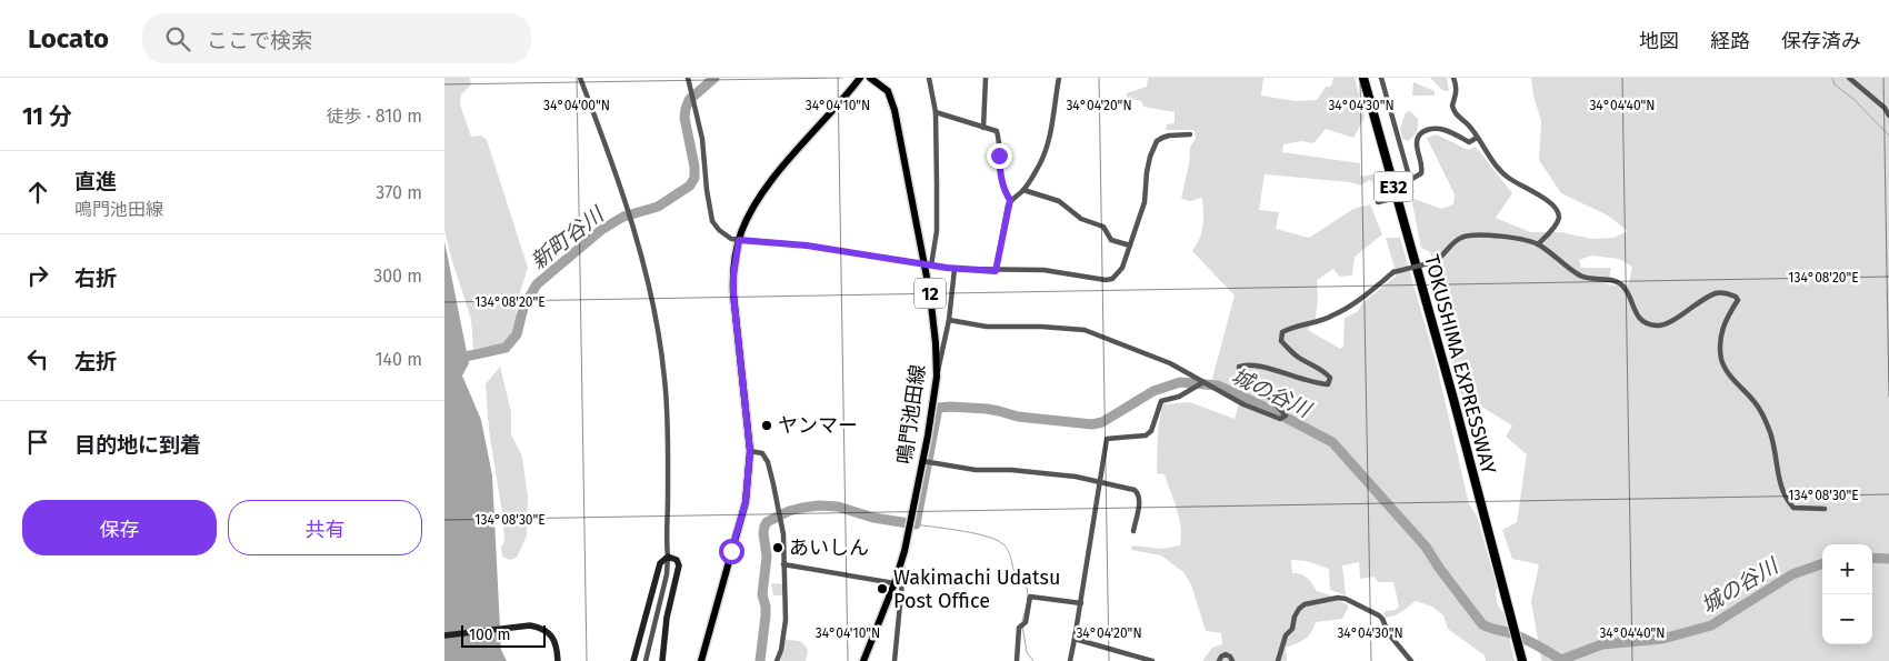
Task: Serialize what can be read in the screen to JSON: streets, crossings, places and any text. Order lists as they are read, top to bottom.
{
  "streets": {
    "highway": ["E32", "TOKUSHIMA EXPRESSWAY"],
    "main road": ["12", "鳴門池田線"]
  },
  "water": ["新町谷川", "城の谷川"],
  "places": ["ヤンマー", "あいしん", "Wakimachi Udatsu Post Office"],
  "scale_bar": "100 m",
  "page": {
    "header": "Locato",
    "search": "ここで検索",
    "nav": ["地図", "経路", "保存済み"],
    "heading": ["11 分", "徒歩 · 810 m"],
    "list": [
      ["直進", "鳴門池田線", "370 m"],
      ["右折", "300 m"],
      ["左折", "140 m"],
      "目的地に到着"
    ],
    "buttons": ["保存", "共有"],
    "map_buttons": ["+", "−"],
    "scale": "100 m"
  },
  "coordinates": [
    "34°04'00\"N",
    "34°04'10\"N",
    "34°04'20\"N",
    "34°04'30\"N",
    "34°04'40\"N",
    "134°08'20\"E",
    "134°08'30\"E"
  ]
}
